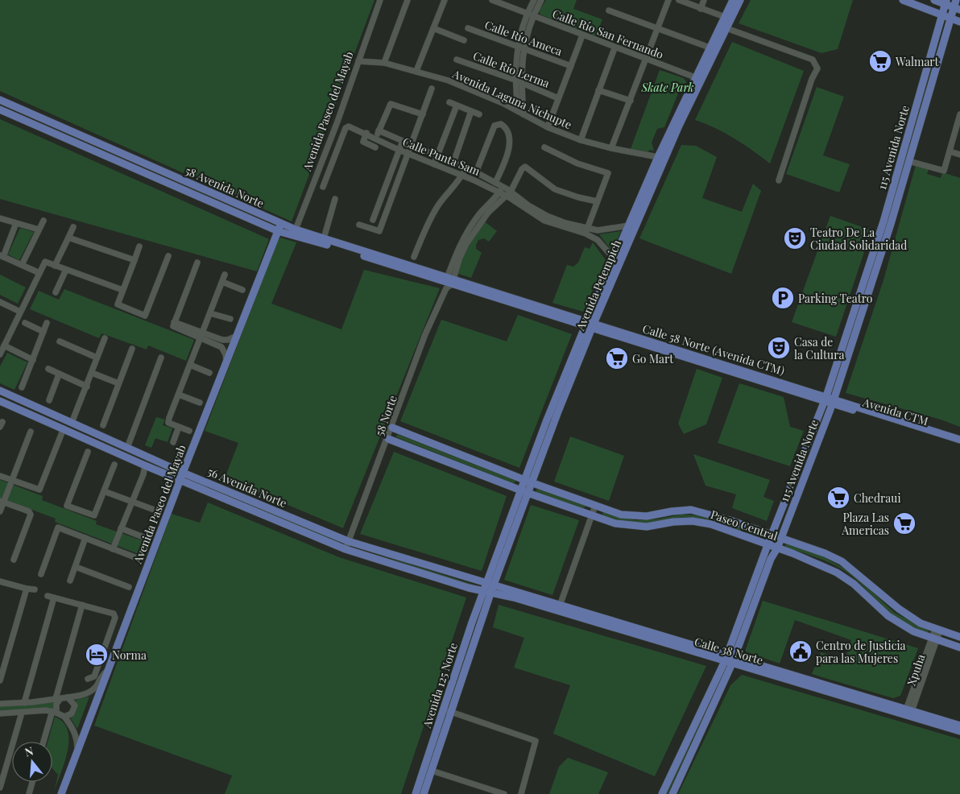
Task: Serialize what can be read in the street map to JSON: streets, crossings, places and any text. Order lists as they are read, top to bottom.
{
  "streets": {
    "main road": [
      "Avenida Paseo del Mayab",
      "115 Avenida Norte",
      "58 Avenida Norte",
      "Avenida Petempich",
      "Calle 58 Norte (Avenida CTM)",
      "Avenida CTM",
      "56 Avenida Norte",
      "Paseo Central",
      "Calle 38 Norte",
      "Avenida 125 Norte"
    ],
    "street": [
      "Calle Río San Fernando",
      "Calle Río Ameca",
      "Calle Río Lerma",
      "Avenida Laguna Nichupte",
      "Calle Punta Sam",
      "58 Norte",
      "Xpuha"
    ]
  },
  "crossings": [
    ["Calle Río San Fernando", "Avenida Petempich"],
    ["Avenida Laguna Nichupte", "Avenida Paseo del Mayab"],
    ["Avenida Laguna Nichupte", "Avenida Petempich"],
    ["Avenida Paseo del Mayab", "58 Avenida Norte"],
    ["Avenida Paseo del Mayab", "56 Avenida Norte"],
    ["115 Avenida Norte", "Calle 58 Norte (Avenida CTM)"],
    ["115 Avenida Norte", "Avenida CTM"],
    ["115 Avenida Norte", "Paseo Central"],
    ["115 Avenida Norte", "Calle 38 Norte"],
    ["Calle Punta Sam", "Avenida Petempich"],
    ["Calle Punta Sam", "58 Norte"],
    ["58 Avenida Norte", "Avenida Petempich"],
    ["58 Avenida Norte", "Calle 58 Norte (Avenida CTM)"],
    ["58 Avenida Norte", "58 Norte"],
    ["Avenida Petempich", "Calle 58 Norte (Avenida CTM)"],
    ["Avenida Petempich", "56 Avenida Norte"],
    ["Avenida Petempich", "Paseo Central"],
    ["Avenida Petempich", "Calle 38 Norte"],
    ["Avenida Petempich", "Avenida 125 Norte"],
    ["Calle 58 Norte (Avenida CTM)", "Avenida CTM"],
    ["58 Norte", "56 Avenida Norte"],
    ["58 Norte", "Paseo Central"],
    ["56 Avenida Norte", "Calle 38 Norte"],
    ["56 Avenida Norte", "Avenida 125 Norte"],
    ["Paseo Central", "Xpuha"],
    ["Calle 38 Norte", "Xpuha"],
    ["Calle 38 Norte", "Avenida 125 Norte"]
  ],
  "parks": ["Skate Park"],
  "places": {
    "supermarket": [
      "Walmart",
      "Go Mart",
      "Chedraui",
      "Plaza Las Americas"
    ],
    "theatre": ["Teatro De La Ciudad Solidaridad", "Casa de la Cultura"],
    "parking": ["Parking Teatro"],
    "public building": ["Centro de Justicia para las Mujeres"],
    "hotel": ["Norma"]
  },
  "north": "top"
}
